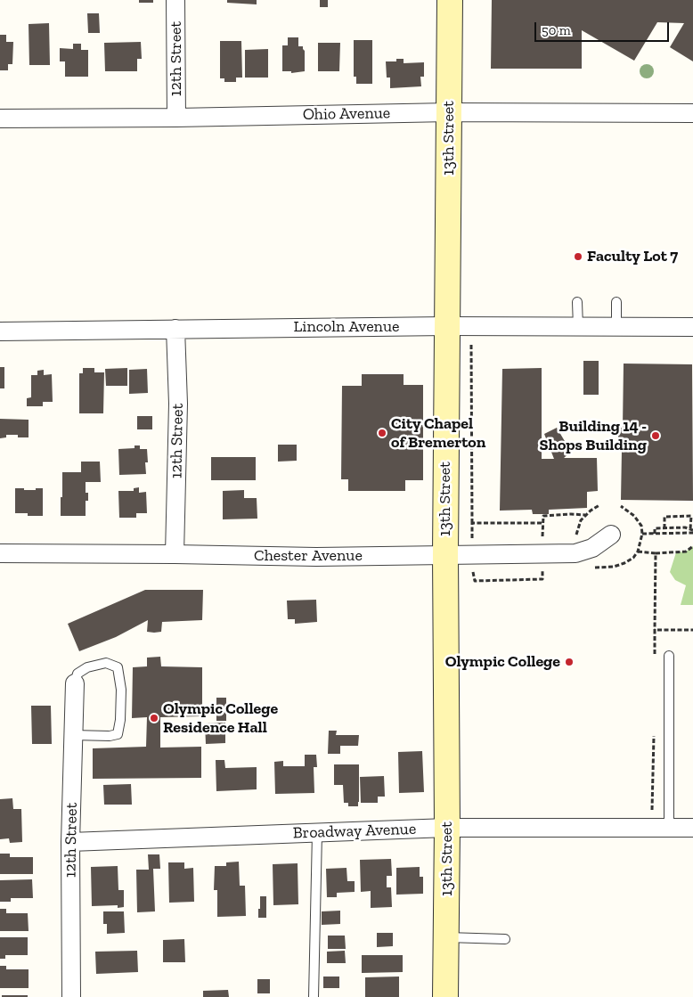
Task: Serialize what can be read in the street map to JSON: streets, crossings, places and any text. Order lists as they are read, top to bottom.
{
  "streets": {
    "street": [
      "12th Street",
      "Ohio Avenue",
      "13th Street",
      "Lincoln Avenue",
      "Chester Avenue",
      "Broadway Avenue"
    ]
  },
  "crossings": [
    ["12th Street", "Ohio Avenue"],
    ["12th Street", "Lincoln Avenue"],
    ["12th Street", "Chester Avenue"],
    ["12th Street", "Broadway Avenue"],
    ["Ohio Avenue", "13th Street"],
    ["13th Street", "Lincoln Avenue"],
    ["13th Street", "Chester Avenue"],
    ["13th Street", "Broadway Avenue"]
  ],
  "places": [
    "Faculty Lot 7",
    "City Chapel of Bremerton",
    "Building 14 - Shops Building",
    "Olympic College",
    "Olympic College Residence Hall"
  ],
  "scale_bar": "50 m"
}
